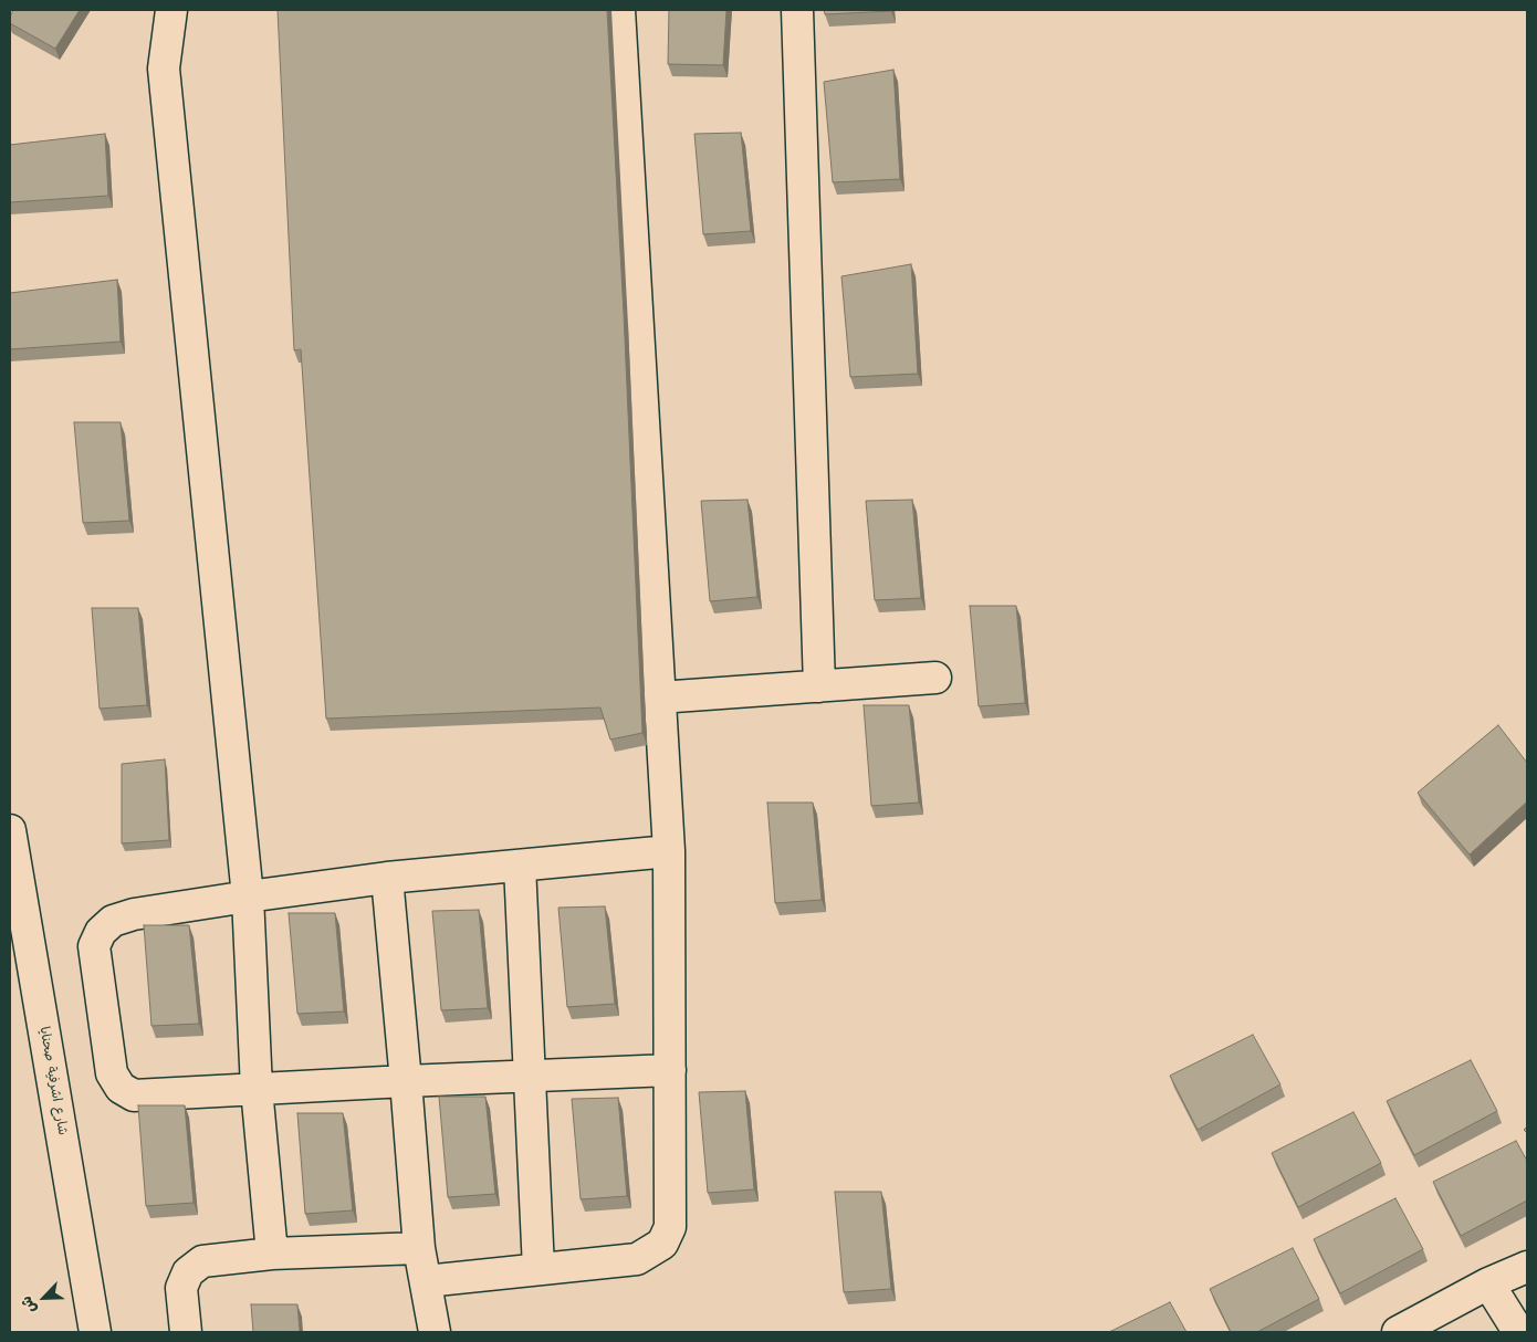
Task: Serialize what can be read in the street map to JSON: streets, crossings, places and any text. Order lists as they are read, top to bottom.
{
  "streets": {
    "street": ["شارع اشرفية صحنايا"]
  },
  "north": "bottom left"
}
